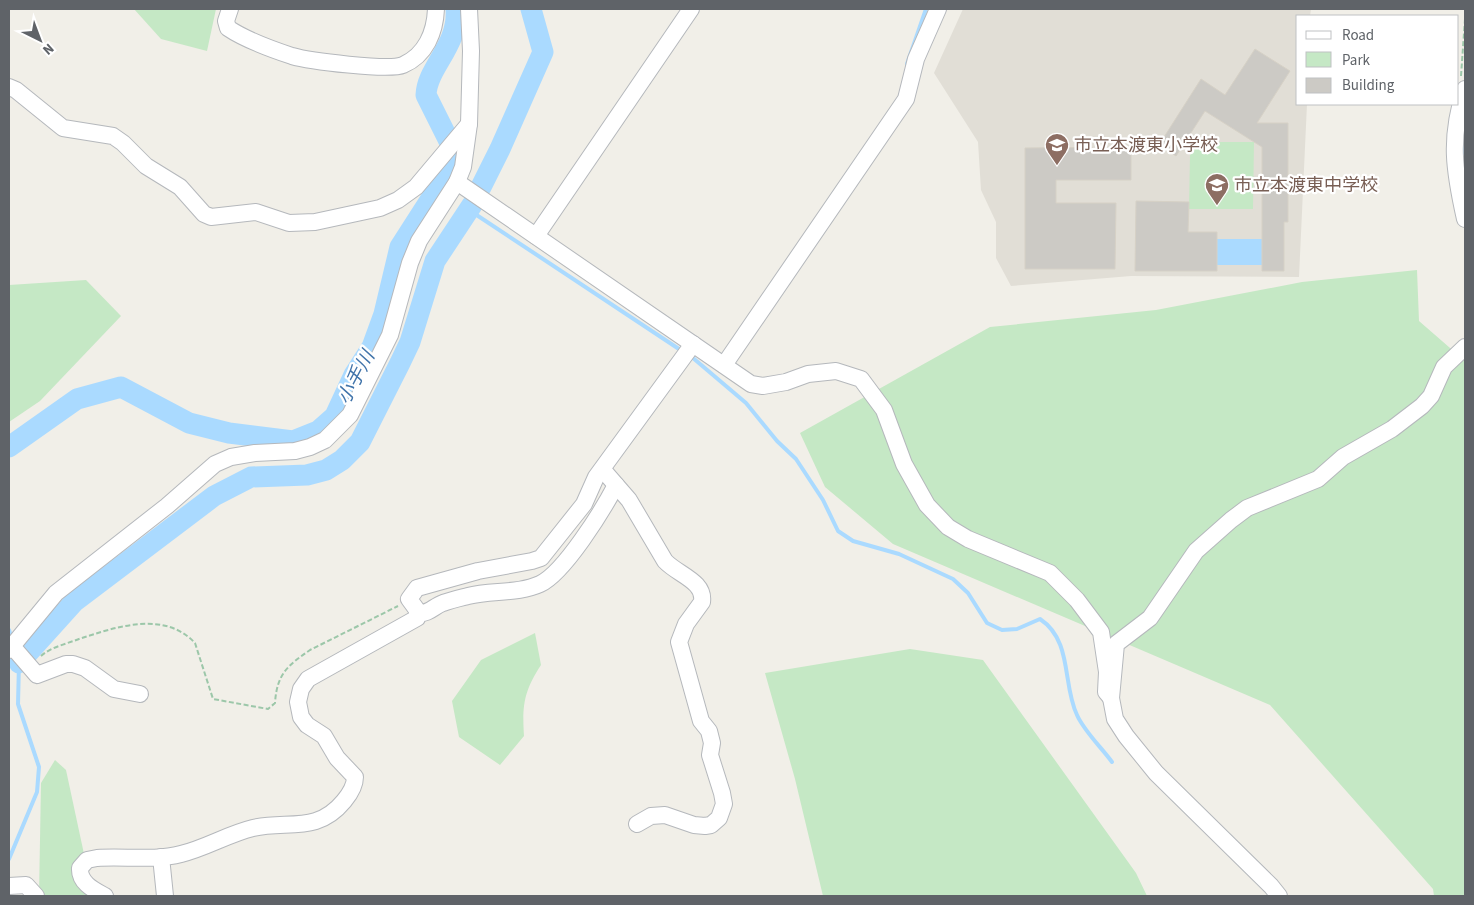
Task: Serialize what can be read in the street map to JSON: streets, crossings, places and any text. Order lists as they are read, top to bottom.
{
  "water": ["小手川"],
  "places": {
    "school or university": ["市立本渡東小学校", "市立本渡東中学校"]
  },
  "legend": ["Road", "Park", "Building"],
  "north": "bottom right"
}
